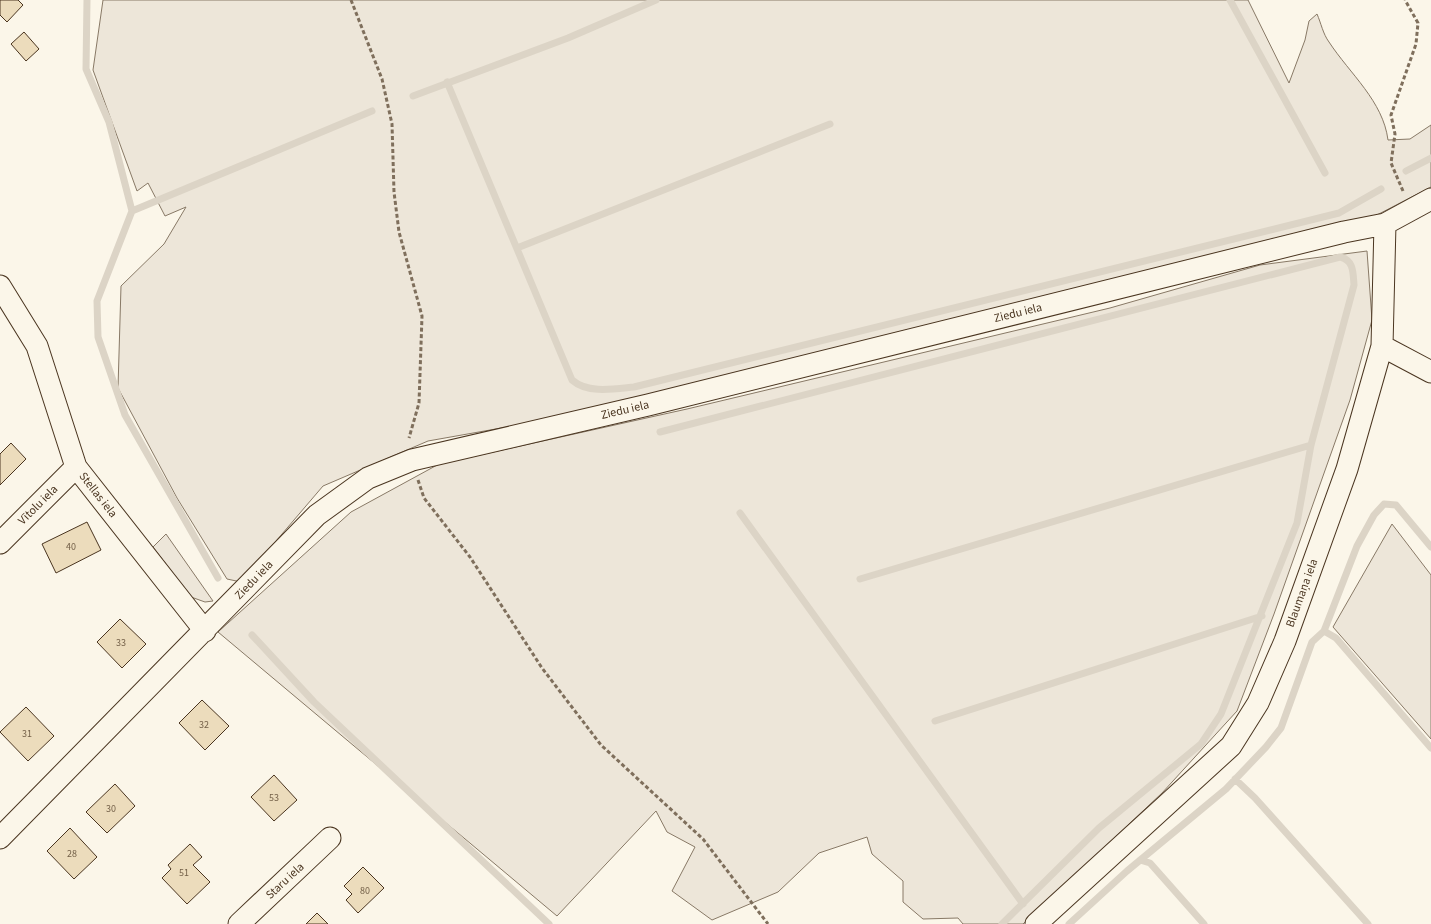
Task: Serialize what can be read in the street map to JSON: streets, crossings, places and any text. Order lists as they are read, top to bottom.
{
  "streets": {
    "street": [
      "Ziedu iela",
      "Stellas iela",
      "Vītolu iela",
      "Blaumaņa iela",
      "Staru iela"
    ]
  },
  "crossings": [
    ["Ziedu iela", "Stellas iela"],
    ["Ziedu iela", "Blaumaņa iela"],
    ["Stellas iela", "Vītolu iela"]
  ],
  "house_numbers": [
    "40",
    "33",
    "32",
    "31",
    "53",
    "30",
    "28",
    "51",
    "80"
  ]
}
